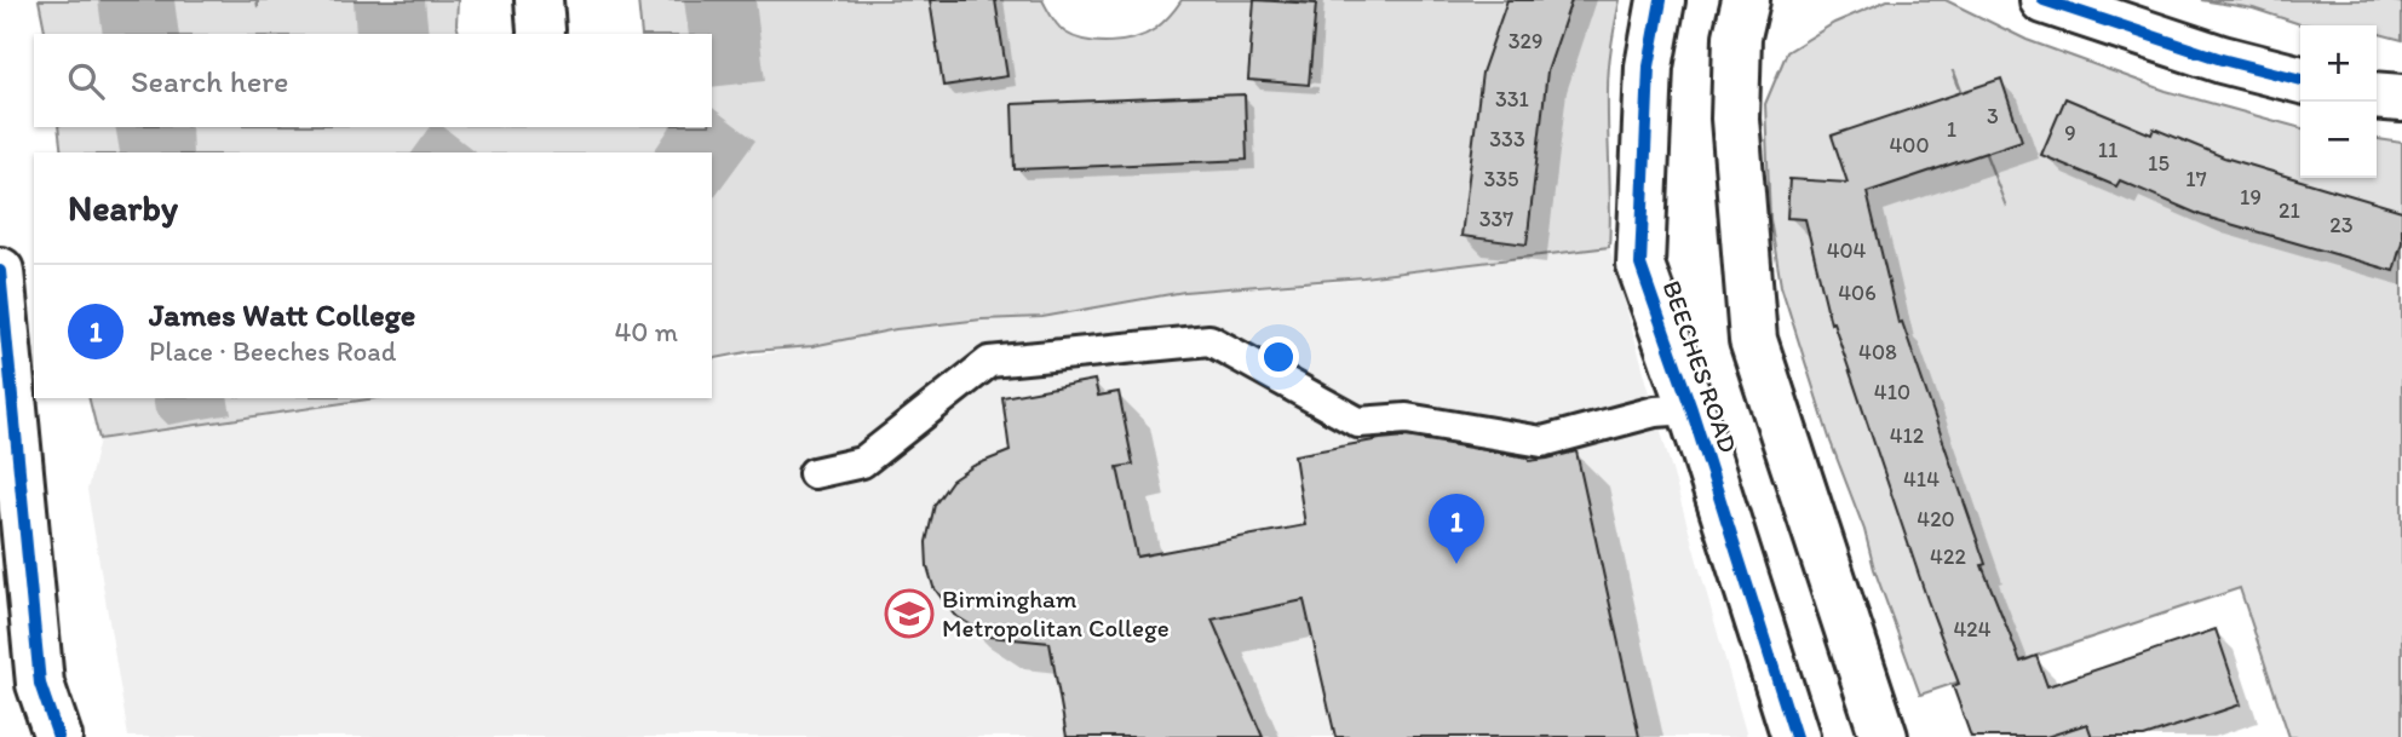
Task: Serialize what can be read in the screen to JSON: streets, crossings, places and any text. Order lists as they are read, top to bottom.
{
  "streets": {
    "street": ["BEECHES ROAD"]
  },
  "places": {
    "school or university": ["Birmingham Metropolitan College"]
  },
  "house_numbers": [
    "329",
    "331",
    "3",
    "1",
    "9",
    "333",
    "400",
    "11",
    "15",
    "335",
    "17",
    "19",
    "21",
    "337",
    "23",
    "404",
    "406",
    "408",
    "410",
    "412",
    "414",
    "420",
    "422",
    "424"
  ],
  "page": {
    "map_buttons": ["+", "−"],
    "search": "Search here",
    "heading": "Nearby",
    "list": [
      {
        "mark": "1",
        "name": "James Watt College",
        "note": "Place · Beeches Road",
        "value": "40 m"
      }
    ],
    "pins": "1"
  }
}
